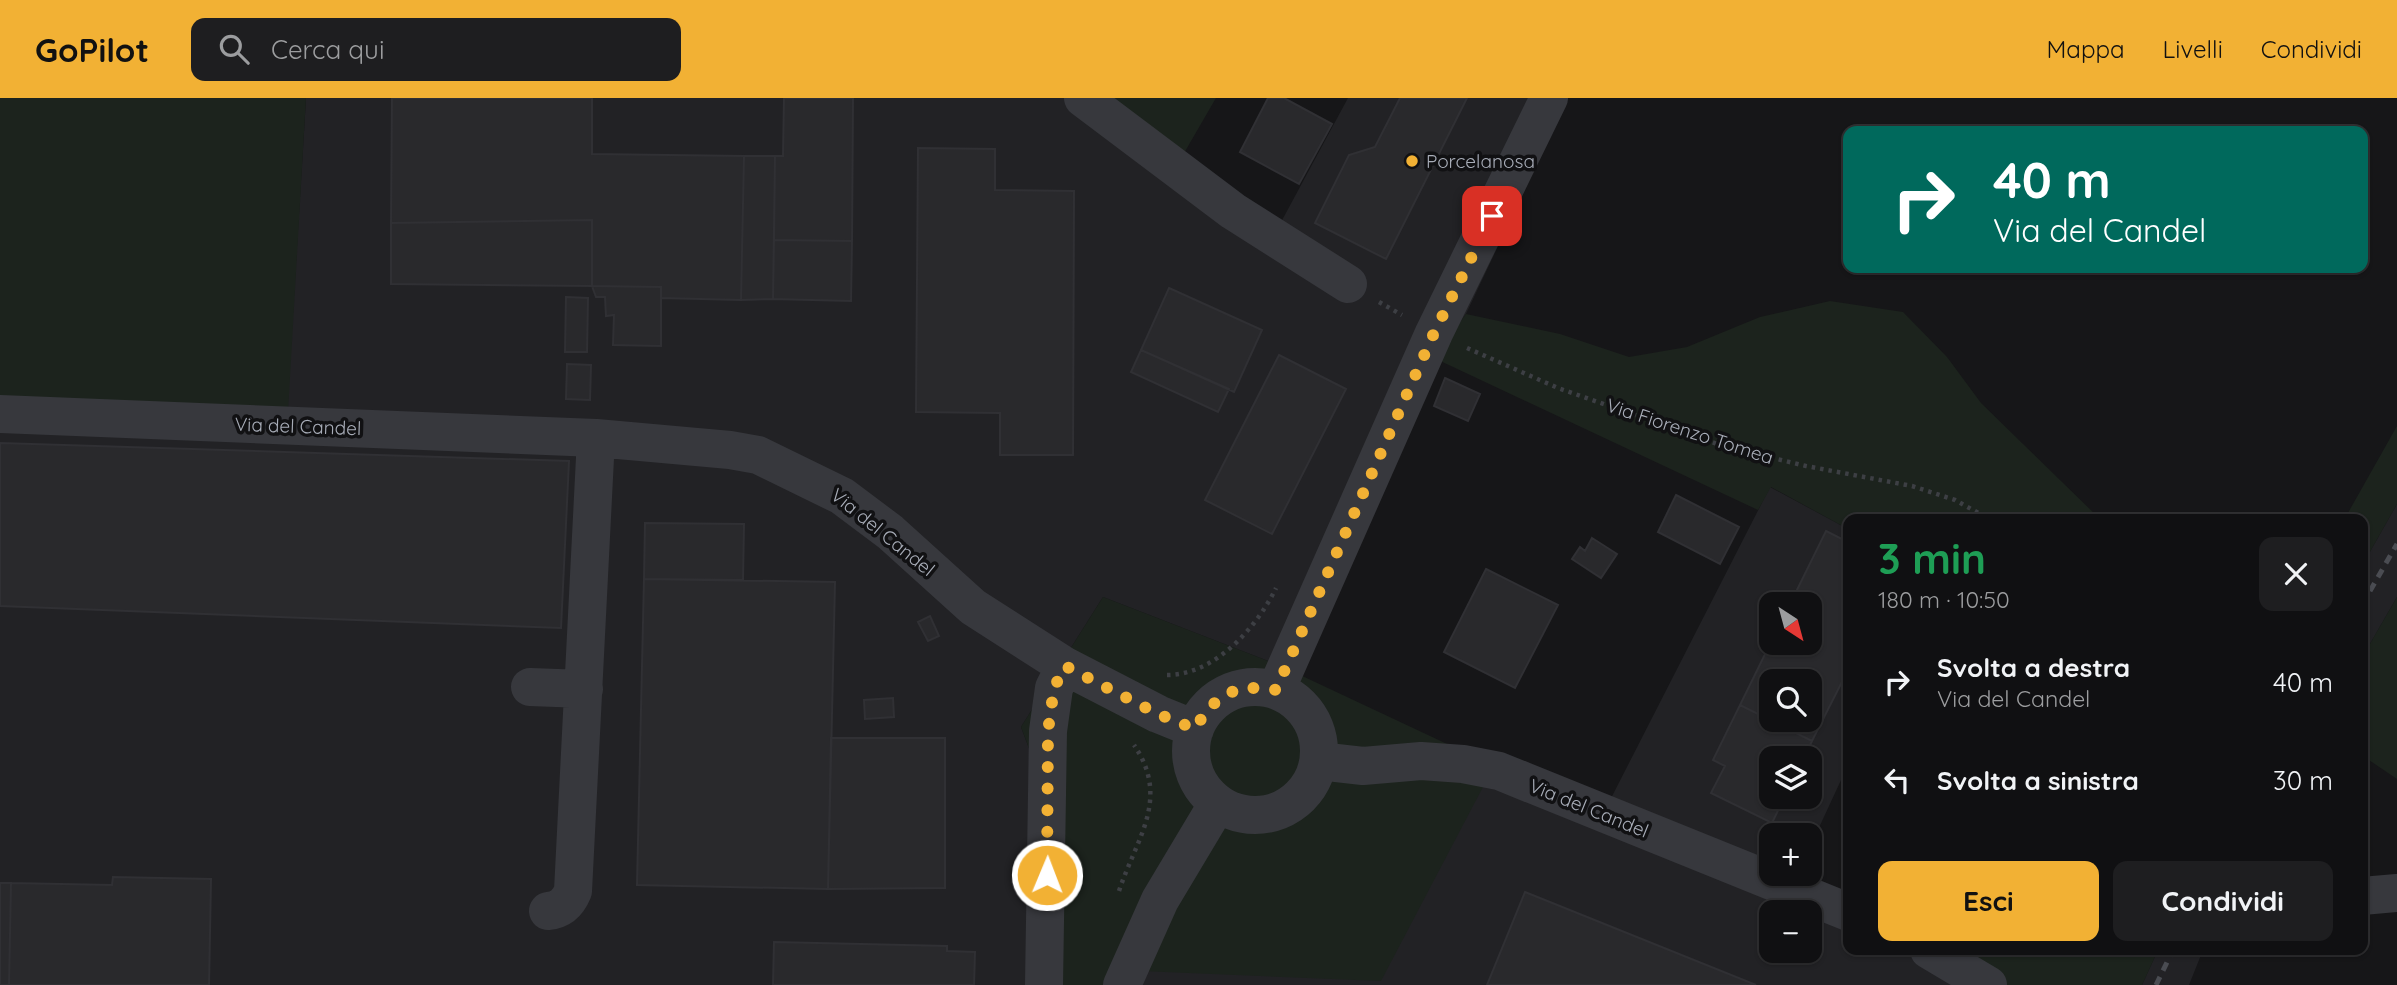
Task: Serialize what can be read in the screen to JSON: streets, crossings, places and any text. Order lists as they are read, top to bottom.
{
  "streets": {
    "street": ["Via del Candel"],
    "path": ["Via Fiorenzo Tomea"]
  },
  "places": ["Porcelanosa"],
  "north": "bottom right",
  "page": {
    "header": "GoPilot",
    "search": "Cerca qui",
    "nav": ["Mappa", "Livelli", "Condividi"],
    "turn": ["40 m", "Via del Candel"],
    "heading": ["3 min", "180 m · 10:50"],
    "map_buttons": ["+", "−"],
    "list": [
      {
        "name": "Svolta a destra",
        "note": "Via del Candel",
        "value": "40 m"
      },
      {
        "name": "Svolta a sinistra",
        "value": "30 m"
      }
    ],
    "buttons": ["Esci", "Condividi"]
  }
}
